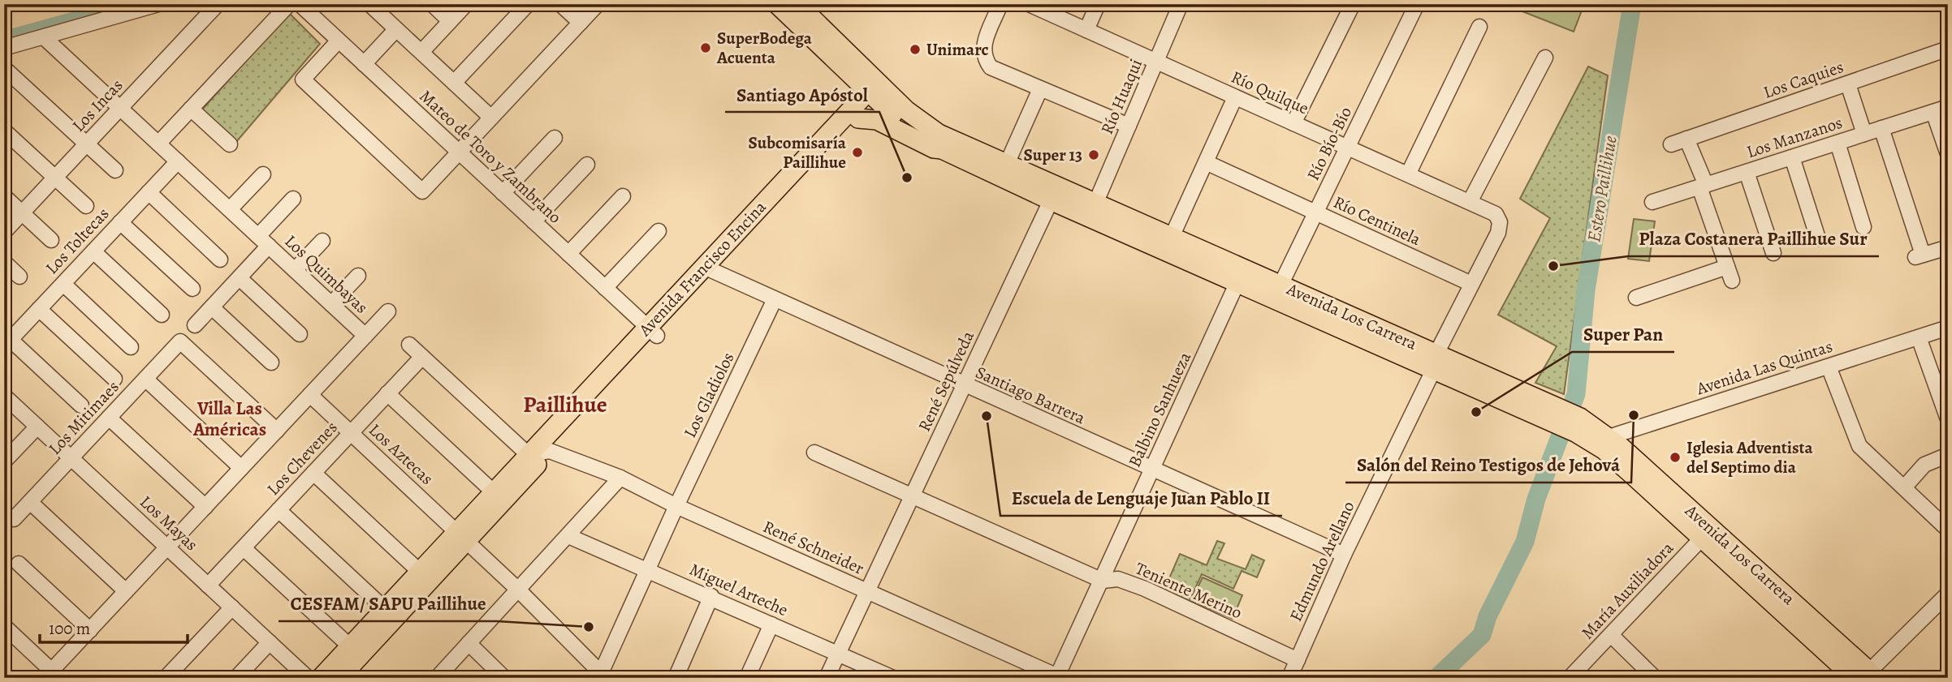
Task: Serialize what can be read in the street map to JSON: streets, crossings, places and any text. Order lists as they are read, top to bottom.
{
  "streets": {
    "main road": ["Avenida Francisco Encina", "Avenida Los Carrera"],
    "street": [
      "Los Caquies",
      "Río Quilque",
      "Río Huaqui",
      "Los Incas",
      "Los Manzanos",
      "Río Bío-Bío",
      "Mateo de Toro y Zambrano",
      "Río Centinela",
      "Los Toltecas",
      "Los Quimbayas",
      "Avenida Las Quintas",
      "René Sepúlveda",
      "Los Gladiolos",
      "Santiago Barrera",
      "Balbino Sanhueza",
      "Los Mitimaes",
      "Los Aztecas",
      "Los Chevenes",
      "Los Mayas",
      "René Schneider",
      "Edmundo Arellano",
      "Miguel Arteche",
      "Teniente Merino",
      "María Auxiliadora"
    ]
  },
  "crossings": [
    ["Río Quilque", "Río Huaqui"],
    ["Río Quilque", "Río Bío-Bío"],
    ["Río Quilque", "Edmundo Arellano"],
    ["Río Huaqui", "Avenida Los Carrera"],
    ["Los Incas", "Los Quimbayas"],
    ["Río Bío-Bío", "Río Centinela"],
    ["Río Bío-Bío", "Avenida Los Carrera"],
    ["Mateo de Toro y Zambrano", "Avenida Francisco Encina"],
    ["Río Centinela", "Edmundo Arellano"],
    ["Los Toltecas", "Los Quimbayas"],
    ["Avenida Francisco Encina", "Avenida Los Carrera"],
    ["Avenida Francisco Encina", "Santiago Barrera"],
    ["Avenida Francisco Encina", "Los Aztecas"],
    ["Avenida Francisco Encina", "René Schneider"],
    ["Los Quimbayas", "Los Mitimaes"],
    ["Los Quimbayas", "Los Aztecas"],
    ["Los Quimbayas", "Los Mayas"],
    ["Avenida Los Carrera", "Avenida Las Quintas"],
    ["Avenida Los Carrera", "René Sepúlveda"],
    ["Avenida Los Carrera", "Balbino Sanhueza"],
    ["Avenida Los Carrera", "Edmundo Arellano"],
    ["Avenida Los Carrera", "María Auxiliadora"],
    ["René Sepúlveda", "Santiago Barrera"],
    ["René Sepúlveda", "René Schneider"],
    ["René Sepúlveda", "Miguel Arteche"],
    ["René Sepúlveda", "Teniente Merino"],
    ["Los Gladiolos", "Santiago Barrera"],
    ["Los Gladiolos", "Los Aztecas"],
    ["Los Gladiolos", "René Schneider"],
    ["Los Gladiolos", "Miguel Arteche"],
    ["Santiago Barrera", "Balbino Sanhueza"],
    ["Santiago Barrera", "Edmundo Arellano"],
    ["Balbino Sanhueza", "René Schneider"],
    ["Balbino Sanhueza", "Teniente Merino"],
    ["Los Mitimaes", "Los Mayas"],
    ["Los Aztecas", "Los Chevenes"],
    ["Los Chevenes", "Los Mayas"],
    ["Edmundo Arellano", "Teniente Merino"]
  ],
  "districts": ["Paillihue", "Villa Las Américas"],
  "water": ["Estero Paillihue"],
  "places": [
    "SuperBodega Acuenta",
    "Unimarc",
    "Subcomisaría Paillihue",
    "Super 13",
    "Santiago Apóstol",
    "Plaza Costanera Paillihue Sur",
    "Super Pan",
    "Salón del Reino Testigos de Jehová",
    "Escuela de Lenguaje Juan Pablo II",
    "Iglesia Adventista del Septimo dia",
    "CESFAM/ SAPU Paillihue"
  ],
  "scale_bar": "100 m"
}
